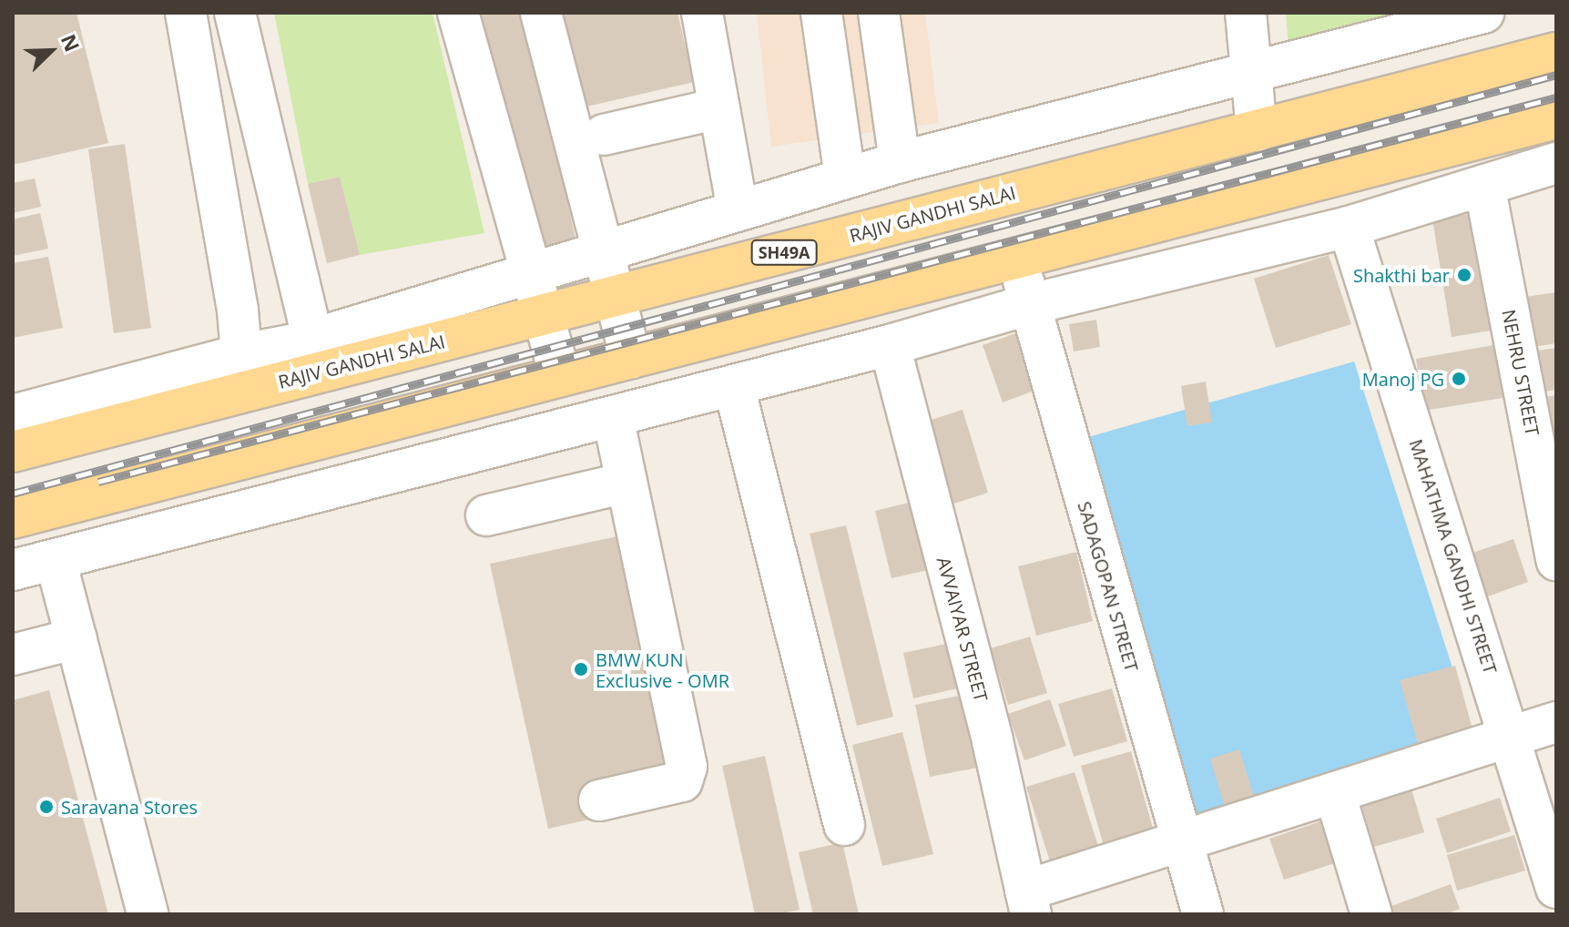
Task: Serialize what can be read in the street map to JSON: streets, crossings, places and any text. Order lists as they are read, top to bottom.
{
  "streets": {
    "main road": ["RAJIV GANDHI SALAI", "SH49A"],
    "street": [
      "NEHRU STREET",
      "MAHATHMA GANDHI STREET",
      "SADAGOPAN STREET",
      "AVVAIYAR STREET"
    ]
  },
  "places": [
    "Shakthi bar",
    "Manoj PG",
    "BMW KUN Exclusive - OMR",
    "Saravana Stores"
  ],
  "north": "top right"
}
